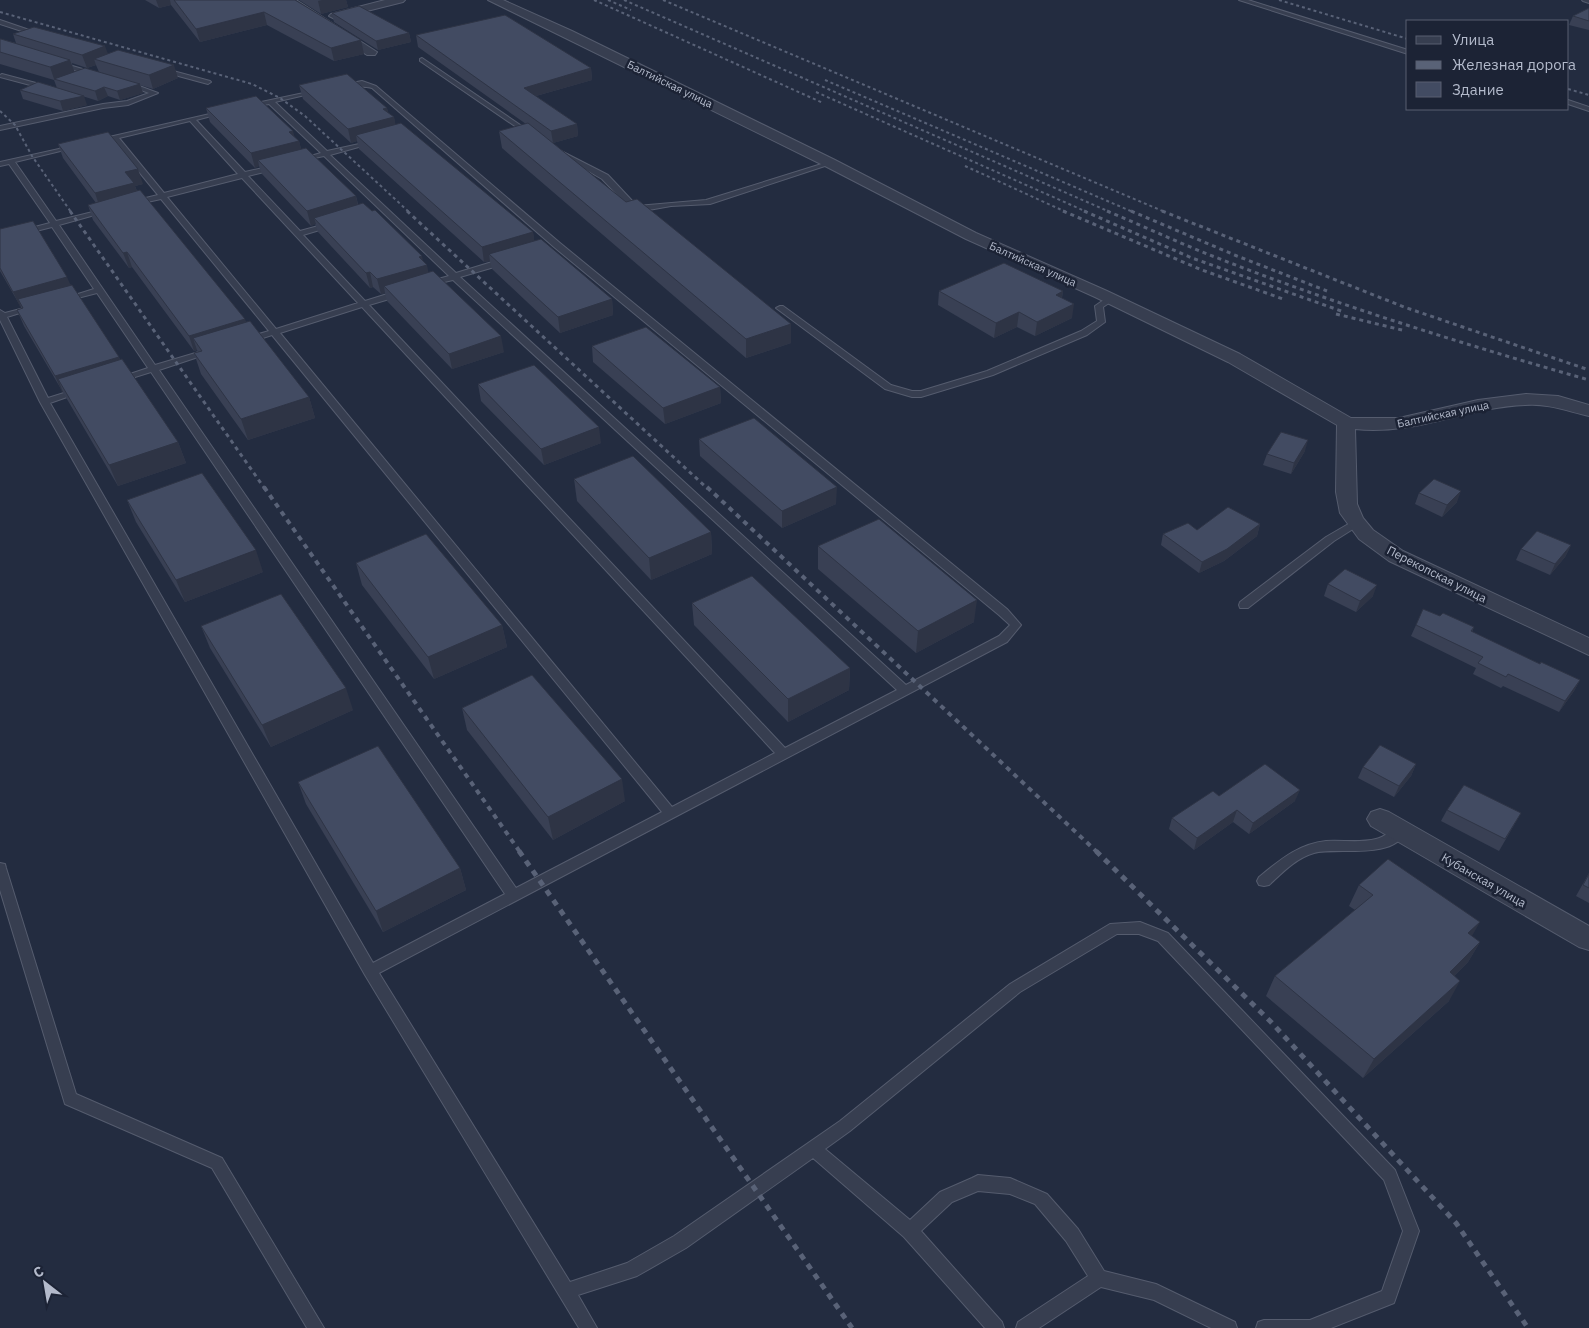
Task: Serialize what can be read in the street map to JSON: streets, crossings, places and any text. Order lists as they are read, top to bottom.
{
  "streets": {
    "street": ["Балтийская улица", "Перекопская улица", "Кубанская улица"]
  },
  "crossings": [
    ["Балтийская улица", "Перекопская улица"]
  ],
  "legend": ["Улица", "Железная дорога", "Здание"],
  "north": "top left"
}
